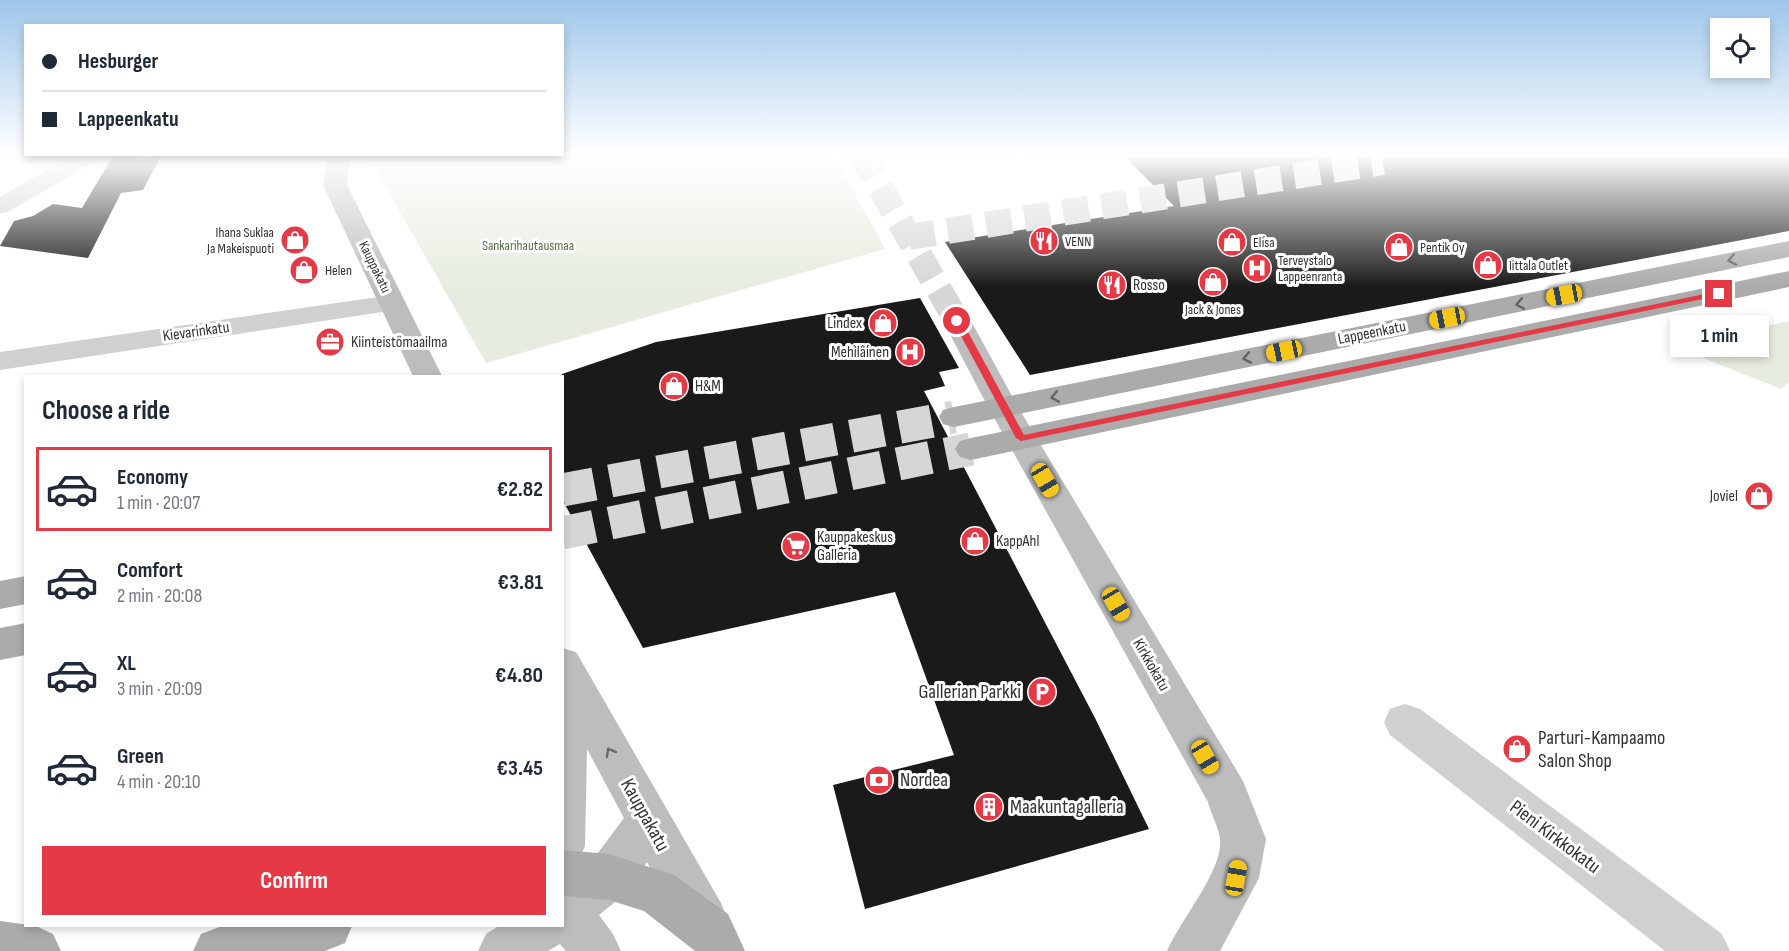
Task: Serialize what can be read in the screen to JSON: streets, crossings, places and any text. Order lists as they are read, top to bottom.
{
  "streets": {
    "main road": ["Lappeenkatu"],
    "street": [
      "Kauppakatu",
      "Kievarinkatu",
      "Kirkkokatu",
      "Pieni Kirkkokatu"
    ]
  },
  "crossings": [
    ["Kauppakatu", "Kievarinkatu"],
    ["Lappeenkatu", "Kirkkokatu"]
  ],
  "parks": ["Sankarihautausmaa"],
  "places": {
    "shop": [
      "Ihana Suklaa Ja Makeispuoti",
      "Elisa",
      "Pentik Oy",
      "Iittala Outlet",
      "Helen",
      "Jack & Jones",
      "Lindex",
      "H&M",
      "Joviel",
      "KappAhl",
      "Parturi-Kampaamo Salon Shop"
    ],
    "restaurant": ["VENN", "Rosso"],
    "hospital": ["Terveystalo Lappeenranta", "Mehiläinen"],
    "office": ["Kiinteistömaailma"],
    "supermarket": ["Kauppakeskus Galleria"],
    "parking": ["Gallerian Parkki"],
    "bank": ["Nordea"],
    "building": ["Maakuntagalleria"]
  },
  "page": {
    "banner": ["Hesburger", "Lappeenkatu"],
    "bubble": "1 min",
    "heading": "Choose a ride",
    "list": [
      {
        "name": "Economy",
        "note": "1 min · 20:07",
        "value": "€2.82"
      },
      {
        "name": "Comfort",
        "note": "2 min · 20:08",
        "value": "€3.81"
      },
      {
        "name": "XL",
        "note": "3 min · 20:09",
        "value": "€4.80"
      },
      {
        "name": "Green",
        "note": "4 min · 20:10",
        "value": "€3.45"
      }
    ],
    "buttons": "Confirm"
  }
}
